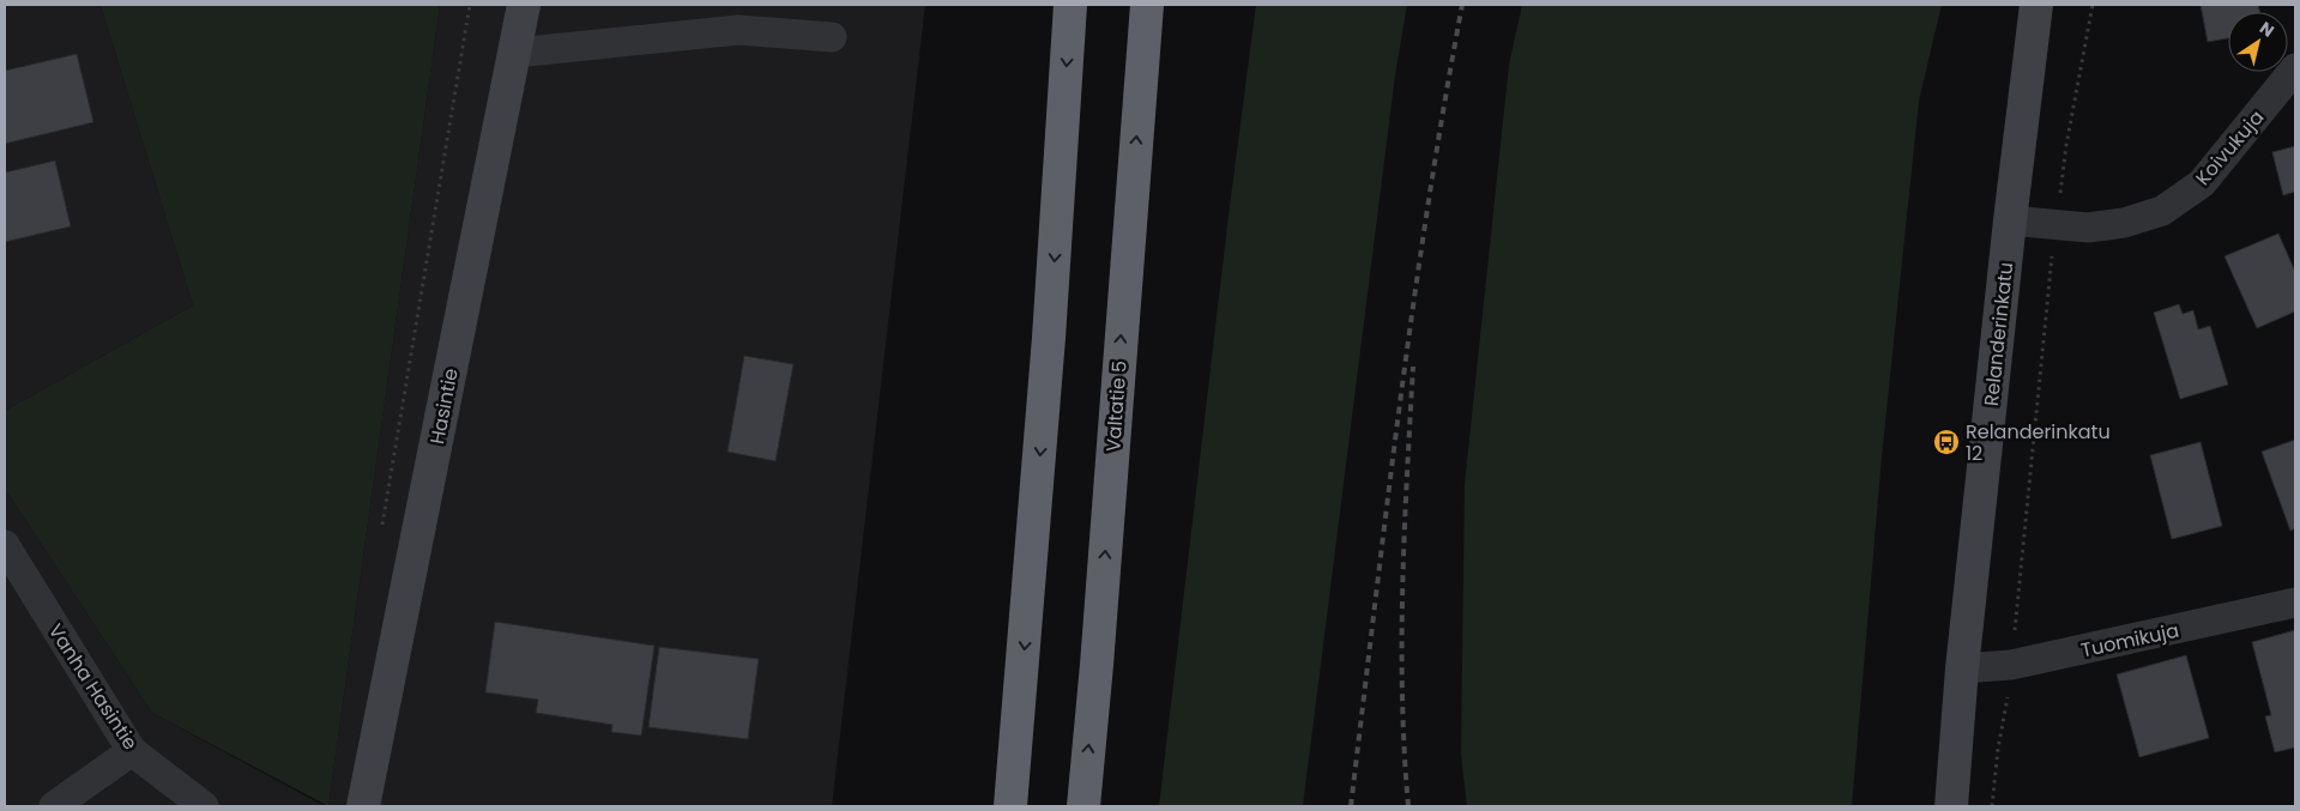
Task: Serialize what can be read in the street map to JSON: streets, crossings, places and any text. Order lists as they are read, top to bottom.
{
  "streets": {
    "highway": ["Valtatie 5"],
    "street": [
      "Koivukuja",
      "Relanderinkatu",
      "Hasintie",
      "Tuomikuja",
      "Vanha Hasintie"
    ]
  },
  "crossings": [
    ["Koivukuja", "Relanderinkatu"],
    ["Relanderinkatu", "Tuomikuja"]
  ],
  "places": {
    "bus stop": ["Relanderinkatu 12"]
  },
  "north": "top right"
}
